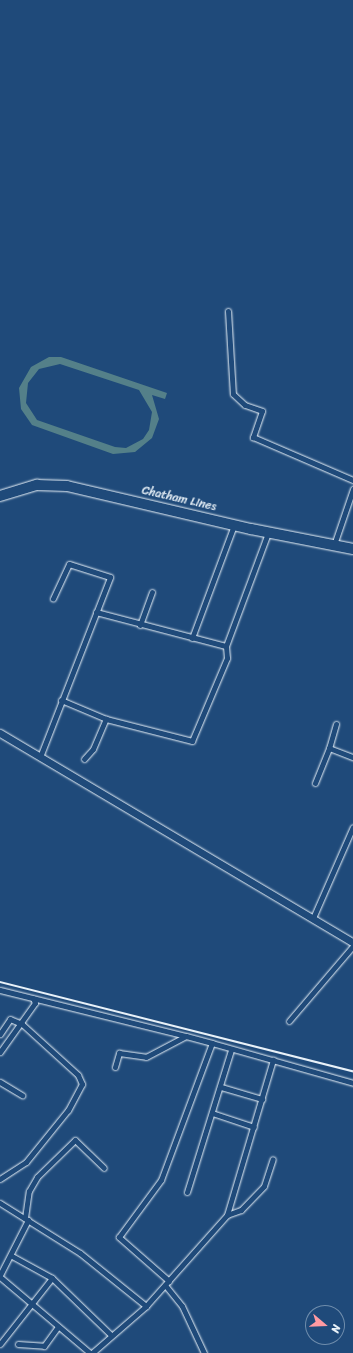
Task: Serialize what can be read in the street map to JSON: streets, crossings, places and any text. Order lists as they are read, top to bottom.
{
  "streets": {
    "highway": ["Chatham Lines"]
  },
  "north": "right"
}
